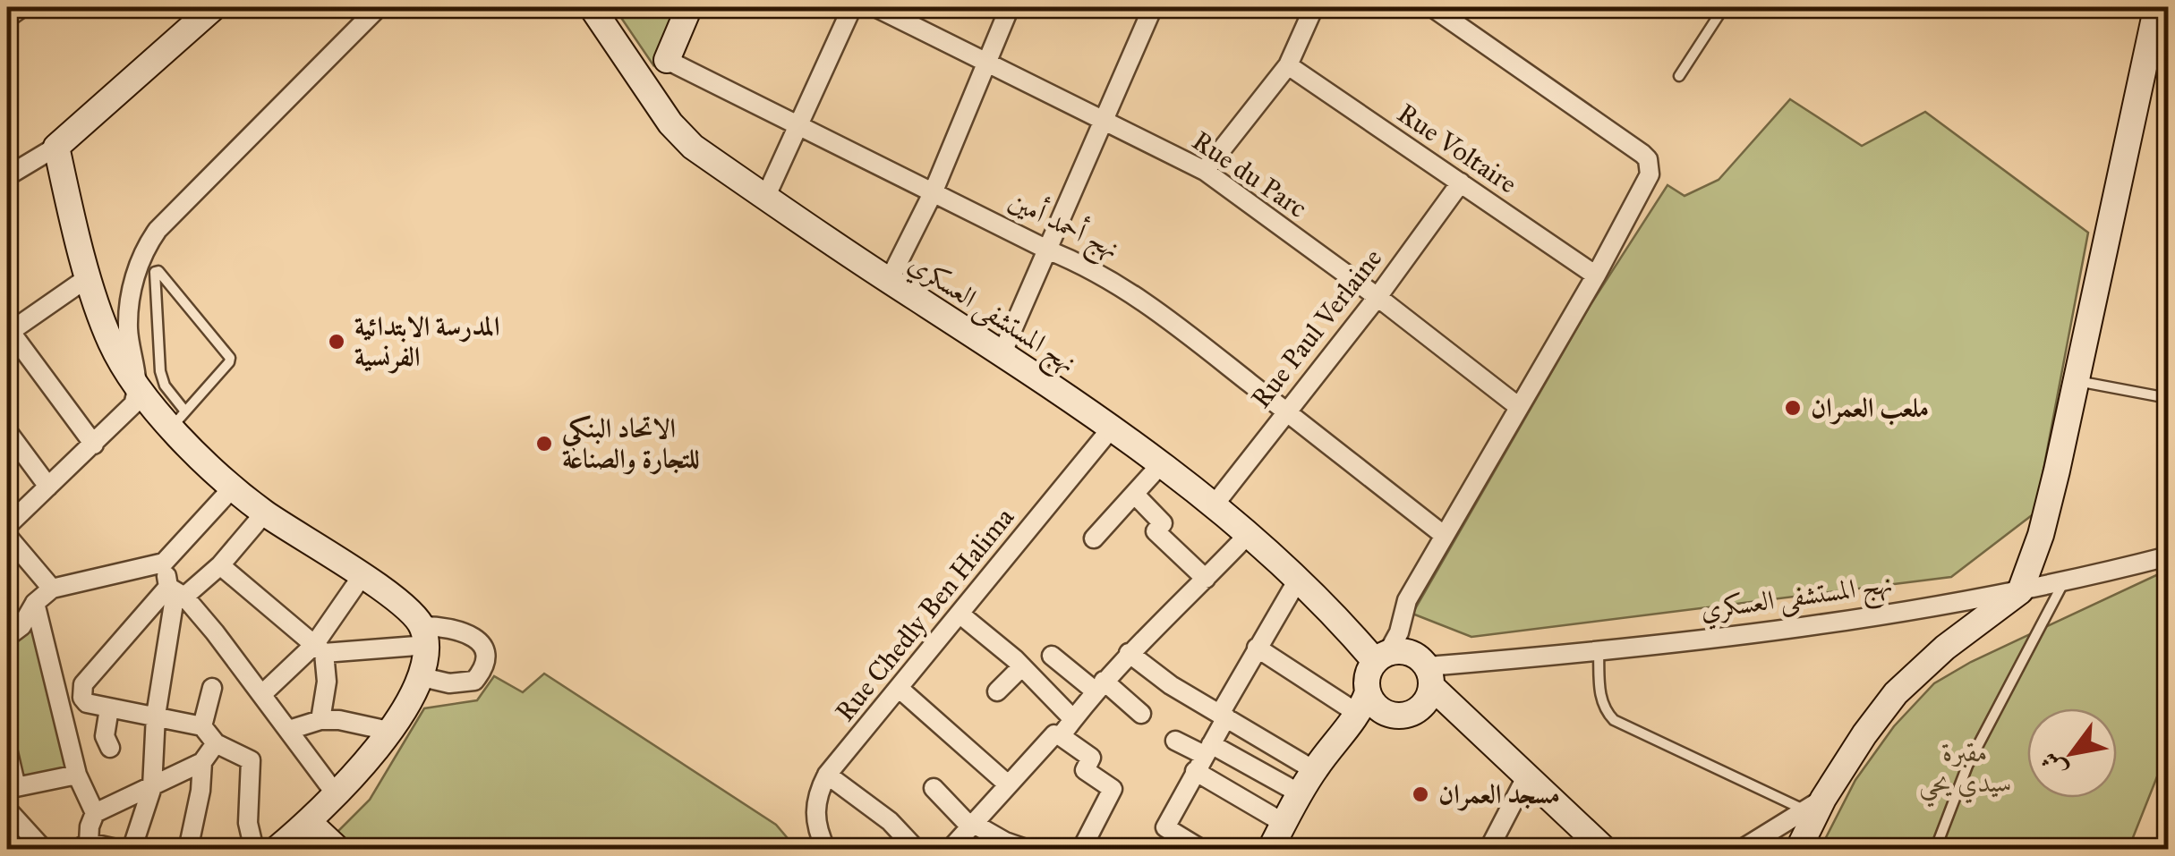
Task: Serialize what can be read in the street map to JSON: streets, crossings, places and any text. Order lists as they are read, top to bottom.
{
  "streets": {
    "street": [
      "Rue Voltaire",
      "Rue du Parc",
      "نهج أحمد أمين",
      "نهج المستشفى العسكري",
      "Rue Paul Verlaine",
      "Rue Chedly Ben Halima"
    ]
  },
  "crossings": [
    ["Rue Voltaire", "Rue Paul Verlaine"],
    ["Rue du Parc", "Rue Paul Verlaine"],
    ["نهج أحمد أمين", "Rue Paul Verlaine"],
    ["نهج المستشفى العسكري", "Rue Paul Verlaine"],
    ["نهج المستشفى العسكري", "Rue Chedly Ben Halima"]
  ],
  "parks": ["مقبرة سيدي يحي"],
  "places": [
    "المدرسة الابتدائية الفرنسية",
    "ملعب العمران",
    "الاتحاد البنكي للتجارة والصناعة",
    "مسجد العمران"
  ],
  "north": "bottom left"
}
